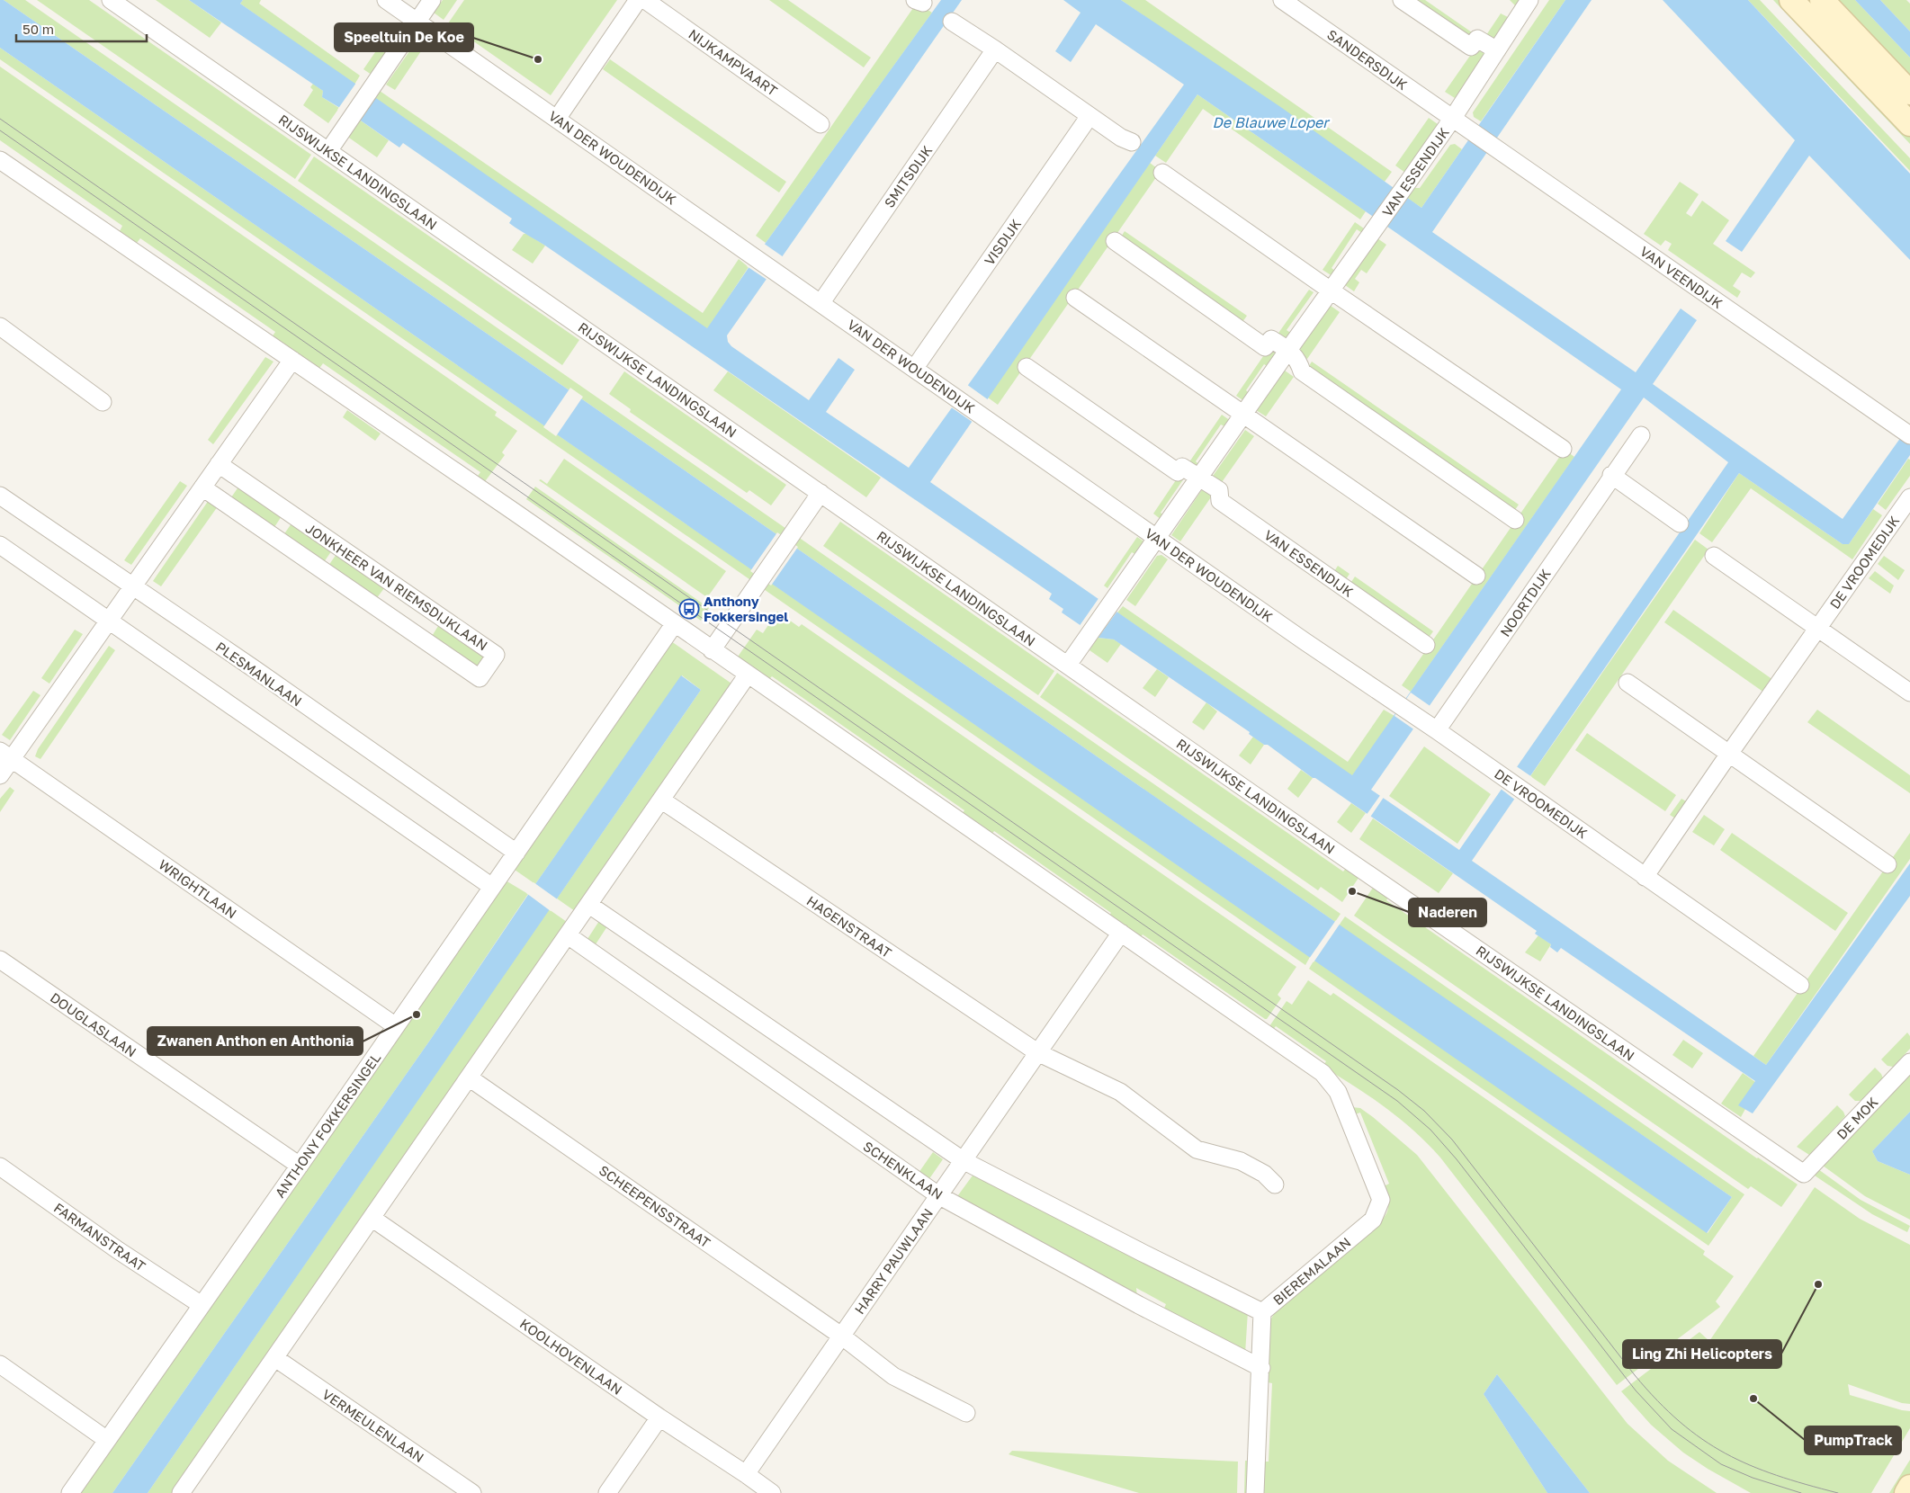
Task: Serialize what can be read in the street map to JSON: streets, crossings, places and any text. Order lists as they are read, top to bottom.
{
  "streets": {
    "street": [
      "SANDERSDIJK",
      "NIJKAMPVAART",
      "VAN DER WOUDENDIJK",
      "RIJSWIJKSE LANDINGSLAAN",
      "VAN ESSENDIJK",
      "SMITSDIJK",
      "VISDIJK",
      "VAN VEENDIJK",
      "DE VROOMEDIJK",
      "JONKHEER VAN RIEMSDIJKLAAN",
      "NOORTDIJK",
      "PLESMANLAAN",
      "WRIGHTLAAN",
      "HAGENSTRAAT",
      "DOUGLASLAAN",
      "DE MOK",
      "ANTHONY FOKKERSINGEL",
      "SCHENKLAAN",
      "SCHEEPENSSTRAAT",
      "FARMANSTRAAT",
      "HARRY PAUWLAAN",
      "BIEREMALAAN",
      "KOOLHOVENLAAN",
      "VERMEULENLAAN"
    ]
  },
  "crossings": [
    ["SANDERSDIJK", "VAN ESSENDIJK"],
    ["SANDERSDIJK", "VAN VEENDIJK"],
    ["VAN DER WOUDENDIJK", "VAN ESSENDIJK"],
    ["VAN DER WOUDENDIJK", "SMITSDIJK"],
    ["VAN DER WOUDENDIJK", "VISDIJK"],
    ["VAN DER WOUDENDIJK", "DE VROOMEDIJK"],
    ["VAN DER WOUDENDIJK", "NOORTDIJK"],
    ["RIJSWIJKSE LANDINGSLAAN", "VAN ESSENDIJK"],
    ["RIJSWIJKSE LANDINGSLAAN", "DE MOK"],
    ["VAN ESSENDIJK", "VAN VEENDIJK"],
    ["DE VROOMEDIJK", "NOORTDIJK"],
    ["PLESMANLAAN", "ANTHONY FOKKERSINGEL"],
    ["WRIGHTLAAN", "ANTHONY FOKKERSINGEL"],
    ["HAGENSTRAAT", "HARRY PAUWLAAN"],
    ["DOUGLASLAAN", "ANTHONY FOKKERSINGEL"],
    ["ANTHONY FOKKERSINGEL", "FARMANSTRAAT"],
    ["SCHENKLAAN", "HARRY PAUWLAAN"],
    ["SCHENKLAAN", "BIEREMALAAN"],
    ["SCHEEPENSSTRAAT", "HARRY PAUWLAAN"],
    ["HARRY PAUWLAAN", "BIEREMALAAN"],
    ["HARRY PAUWLAAN", "KOOLHOVENLAAN"]
  ],
  "water": ["De Blauwe Loper"],
  "places": {
    "other": [
      "Speeltuin De Koe",
      "Naderen",
      "Zwanen Anthon en Anthonia",
      "Ling Zhi Helicopters",
      "PumpTrack"
    ],
    "bus stop": ["Anthony Fokkersingel"]
  },
  "scale_bar": "50 m"
}
